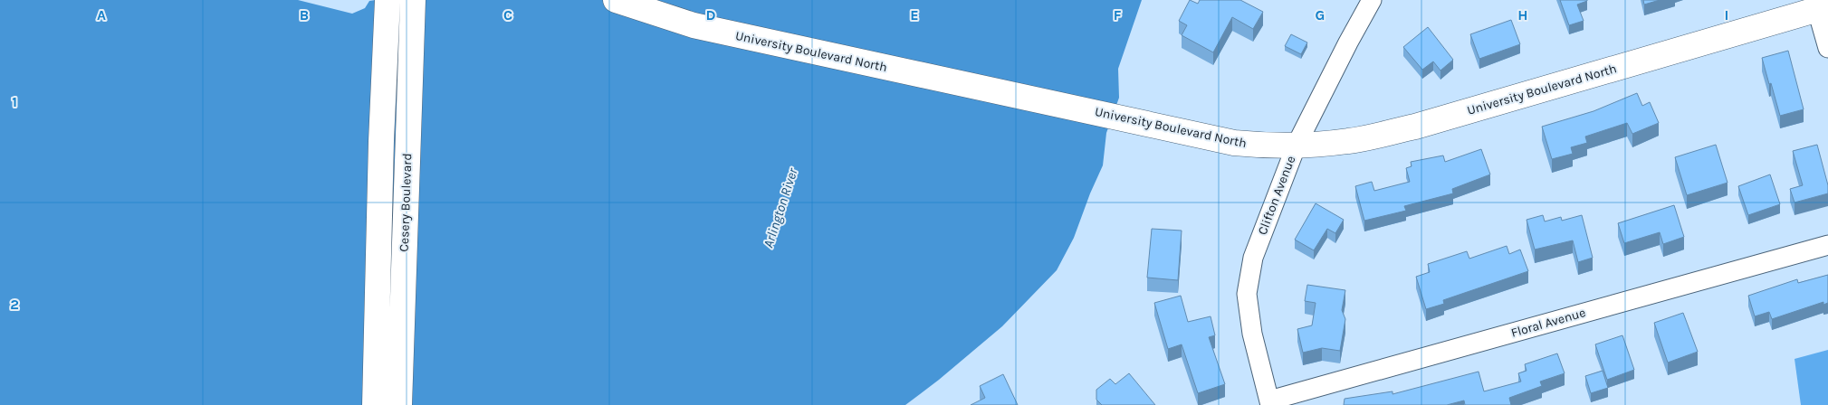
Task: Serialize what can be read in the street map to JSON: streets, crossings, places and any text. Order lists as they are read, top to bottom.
{
  "streets": {
    "main road": ["University Boulevard North", "Cesery Boulevard"],
    "street": ["Clifton Avenue", "Floral Avenue"]
  },
  "crossings": [
    ["University Boulevard North", "Clifton Avenue"],
    ["Clifton Avenue", "Floral Avenue"]
  ],
  "water": ["Arlington River"],
  "grid": {
    "columns": [
      "A",
      "B",
      "C",
      "D",
      "E",
      "F",
      "G",
      "H",
      "I"
    ],
    "rows": ["1", "2"]
  }
}
